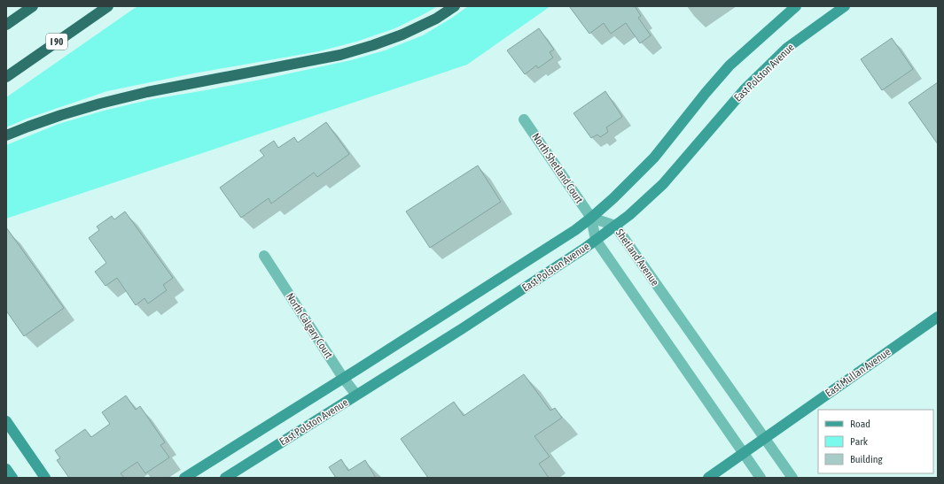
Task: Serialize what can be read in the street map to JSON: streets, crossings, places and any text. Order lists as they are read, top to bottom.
{
  "streets": {
    "highway": ["I 90"],
    "street": [
      "East Polston Avenue",
      "North Shetland Court",
      "Shetland Avenue",
      "North Calgary Court",
      "East Mullan Avenue"
    ]
  },
  "crossings": [
    ["East Polston Avenue", "North Shetland Court"],
    ["East Polston Avenue", "Shetland Avenue"],
    ["East Polston Avenue", "North Calgary Court"],
    ["North Shetland Court", "Shetland Avenue"],
    ["Shetland Avenue", "East Mullan Avenue"]
  ],
  "legend": ["Road", "Park", "Building"]
}
